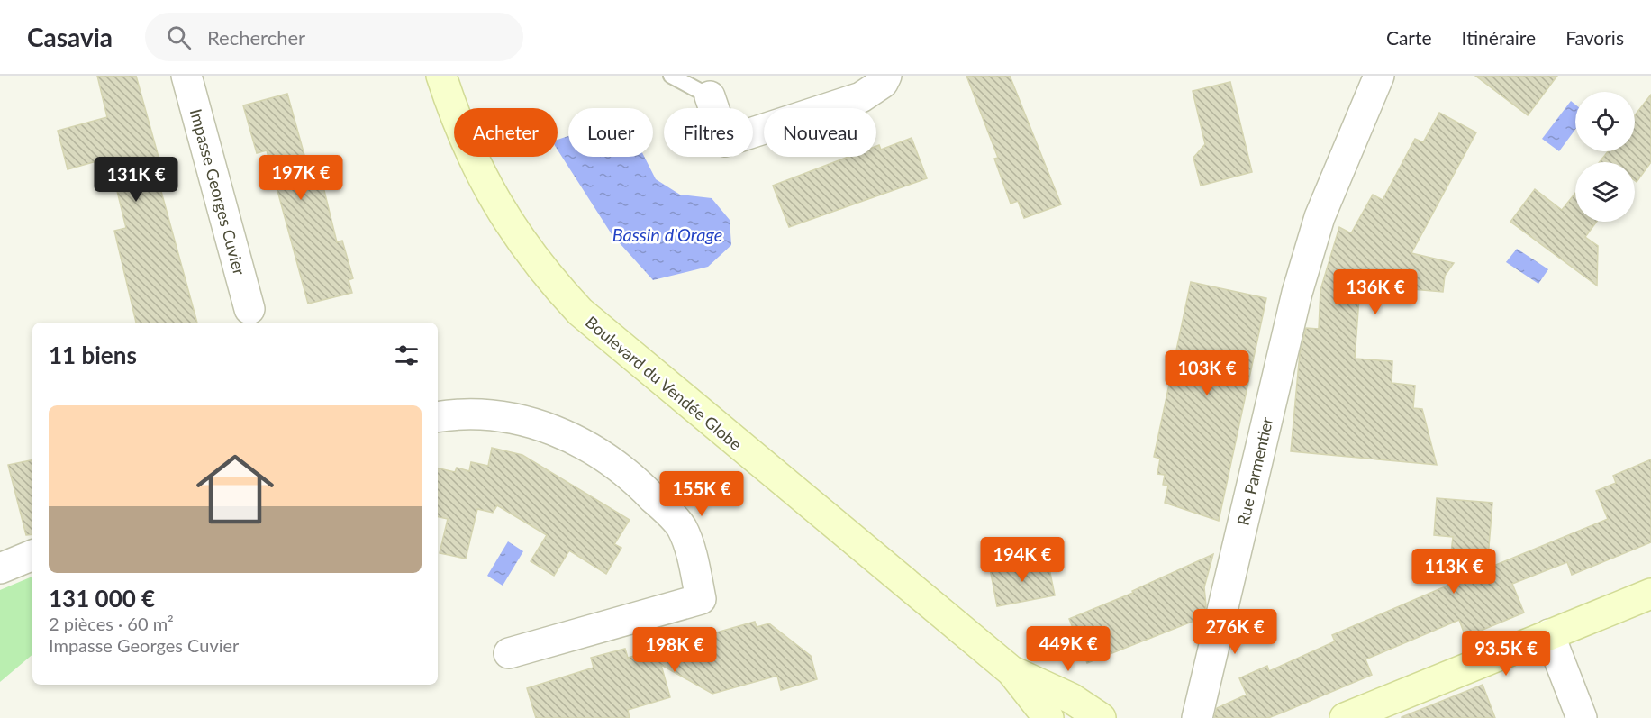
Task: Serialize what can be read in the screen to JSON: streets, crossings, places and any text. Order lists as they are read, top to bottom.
{
  "streets": {
    "main road": ["Boulevard du Vendée Globe"],
    "street": ["Impasse Georges Cuvier", "Rue Parmentier"]
  },
  "water": ["Bassin d'Orage"],
  "page": {
    "header": "Casavia",
    "search": "Rechercher",
    "nav": ["Carte", "Itinéraire", "Favoris"],
    "chip": [
      "Acheter",
      "Louer",
      "Filtres",
      "Nouveau"
    ],
    "price": [
      "197K €",
      "131K €",
      "136K €",
      "103K €",
      "155K €",
      "194K €",
      "113K €",
      "276K €",
      "449K €",
      "198K €",
      "93.5K €"
    ],
    "heading": "11 biens",
    "list": [
      {
        "name": "131 000 €",
        "note": "2 pièces · 60 m² · Impasse Georges Cuvier"
      }
    ]
  }
}
